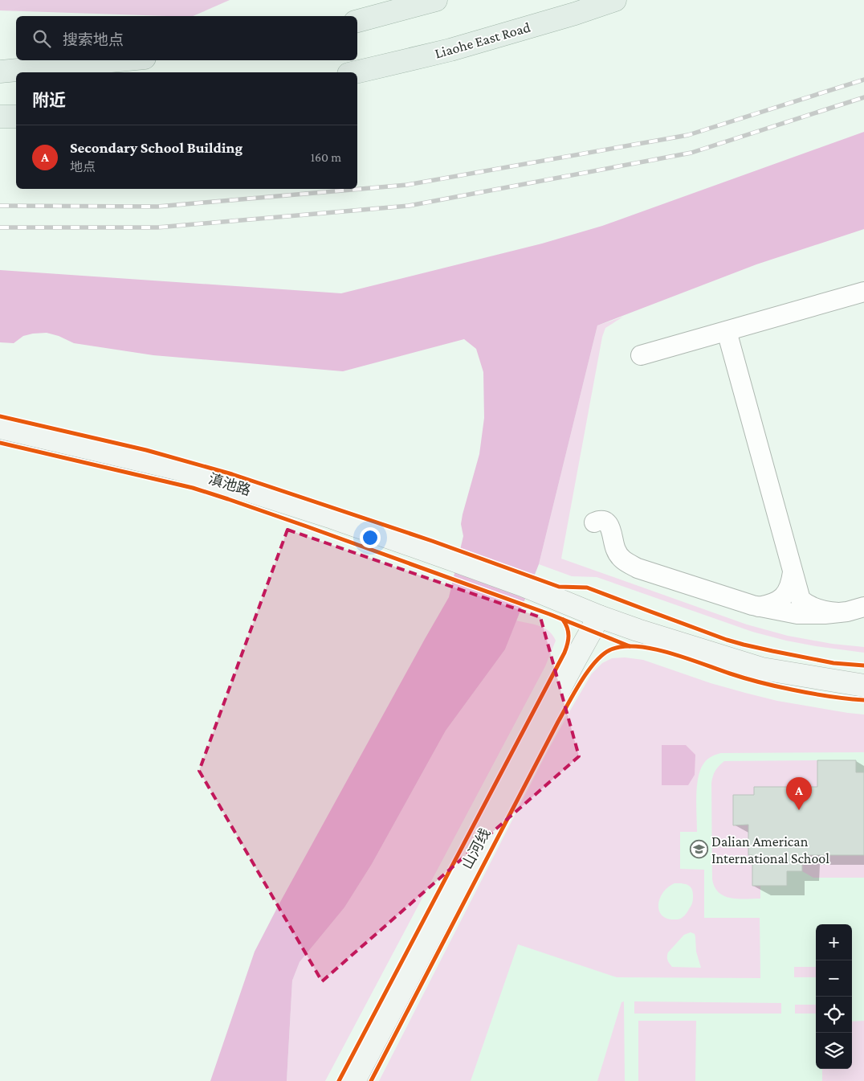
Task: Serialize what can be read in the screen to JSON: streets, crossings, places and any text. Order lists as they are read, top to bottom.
{
  "streets": {
    "main road": ["Liaohe East Road"],
    "street": ["滇池路", "山河线"]
  },
  "crossings": [
    ["滇池路", "山河线"]
  ],
  "places": {
    "school or university": ["Dalian American International School"]
  },
  "page": {
    "search": "搜索地点",
    "heading": "附近",
    "list": [
      {
        "mark": "A",
        "name": "Secondary School Building",
        "note": "地点",
        "value": "160 m"
      }
    ],
    "pins": "A",
    "map_buttons": ["+", "−"]
  }
}
